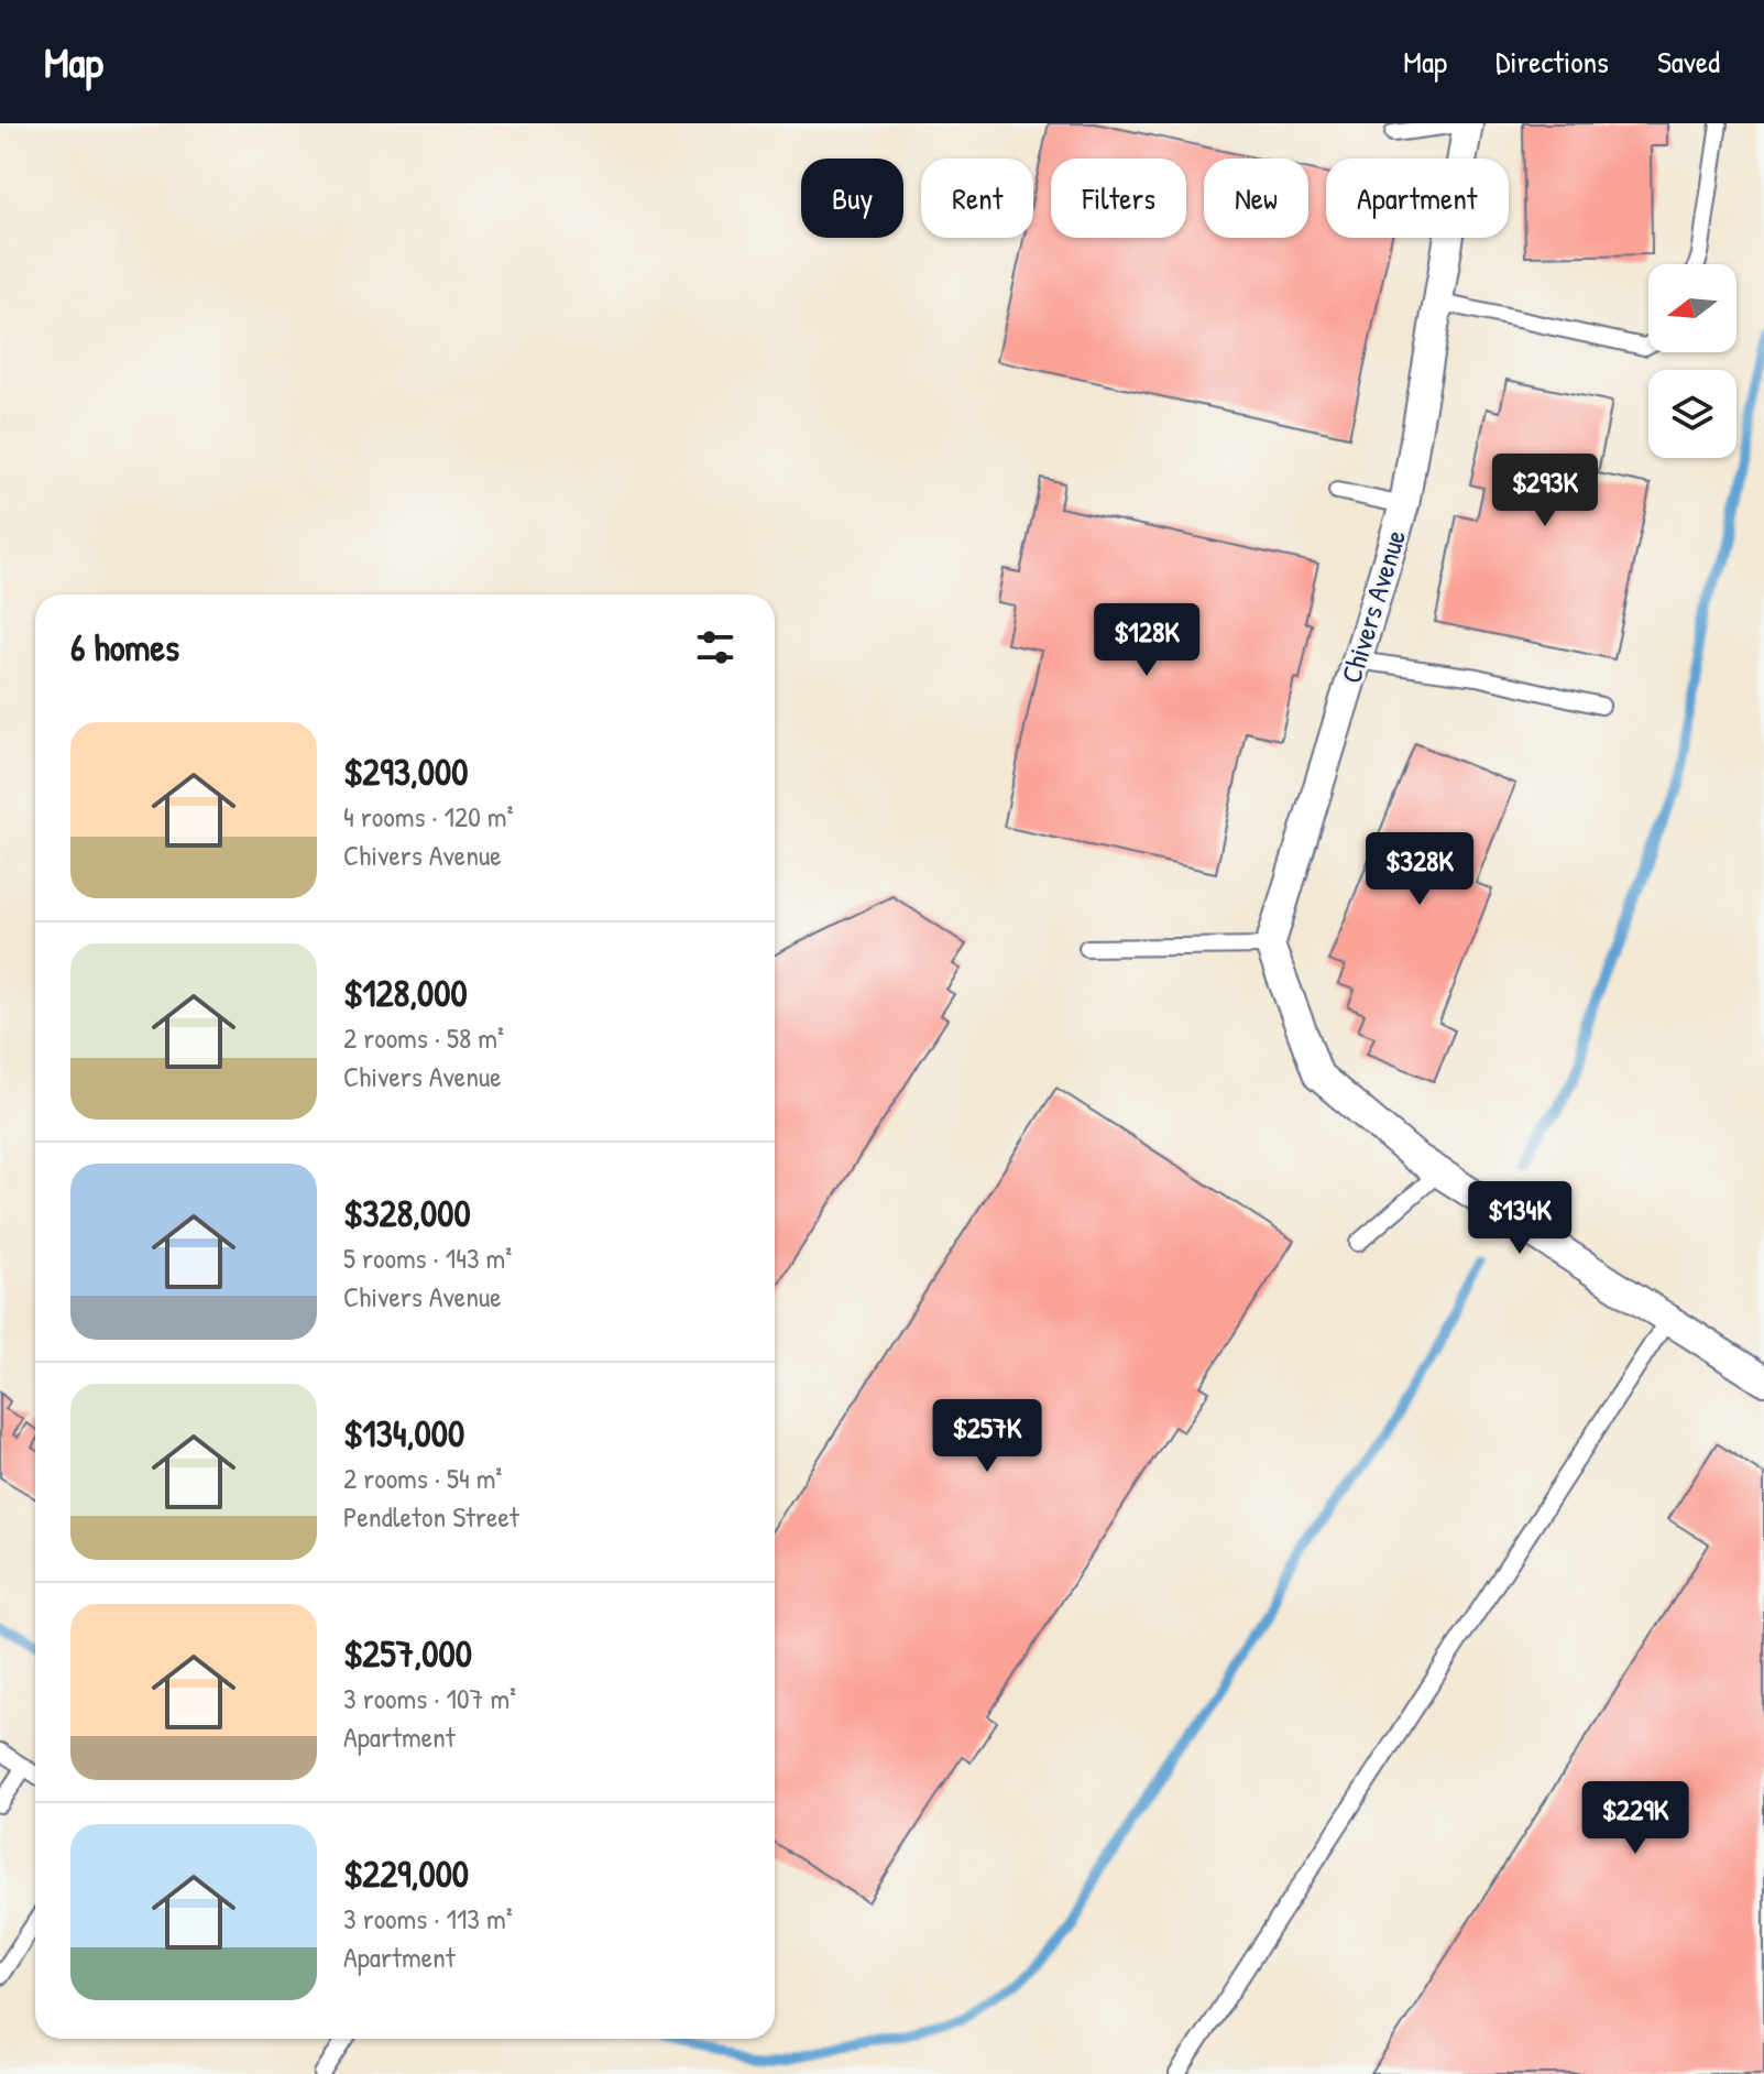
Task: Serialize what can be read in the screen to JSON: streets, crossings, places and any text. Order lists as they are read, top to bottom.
{
  "streets": {
    "street": ["Chivers Avenue"]
  },
  "north": "left",
  "page": {
    "header": "Map",
    "nav": ["Map", "Directions", "Saved"],
    "chip": [
      "Buy",
      "Rent",
      "Filters",
      "New",
      "Apartment"
    ],
    "price": [
      "$293K",
      "$128K",
      "$328K",
      "$134K",
      "$257K",
      "$229K"
    ],
    "heading": "6 homes",
    "list": [
      {
        "name": "$293,000",
        "note": "4 rooms · 120 m² · Chivers Avenue"
      },
      {
        "name": "$128,000",
        "note": "2 rooms · 58 m² · Chivers Avenue"
      },
      {
        "name": "$328,000",
        "note": "5 rooms · 143 m² · Chivers Avenue"
      },
      {
        "name": "$134,000",
        "note": "2 rooms · 54 m² · Pendleton Street"
      },
      {
        "name": "$257,000",
        "note": "3 rooms · 107 m² · Apartment"
      },
      {
        "name": "$229,000",
        "note": "3 rooms · 113 m² · Apartment"
      }
    ]
  }
}
